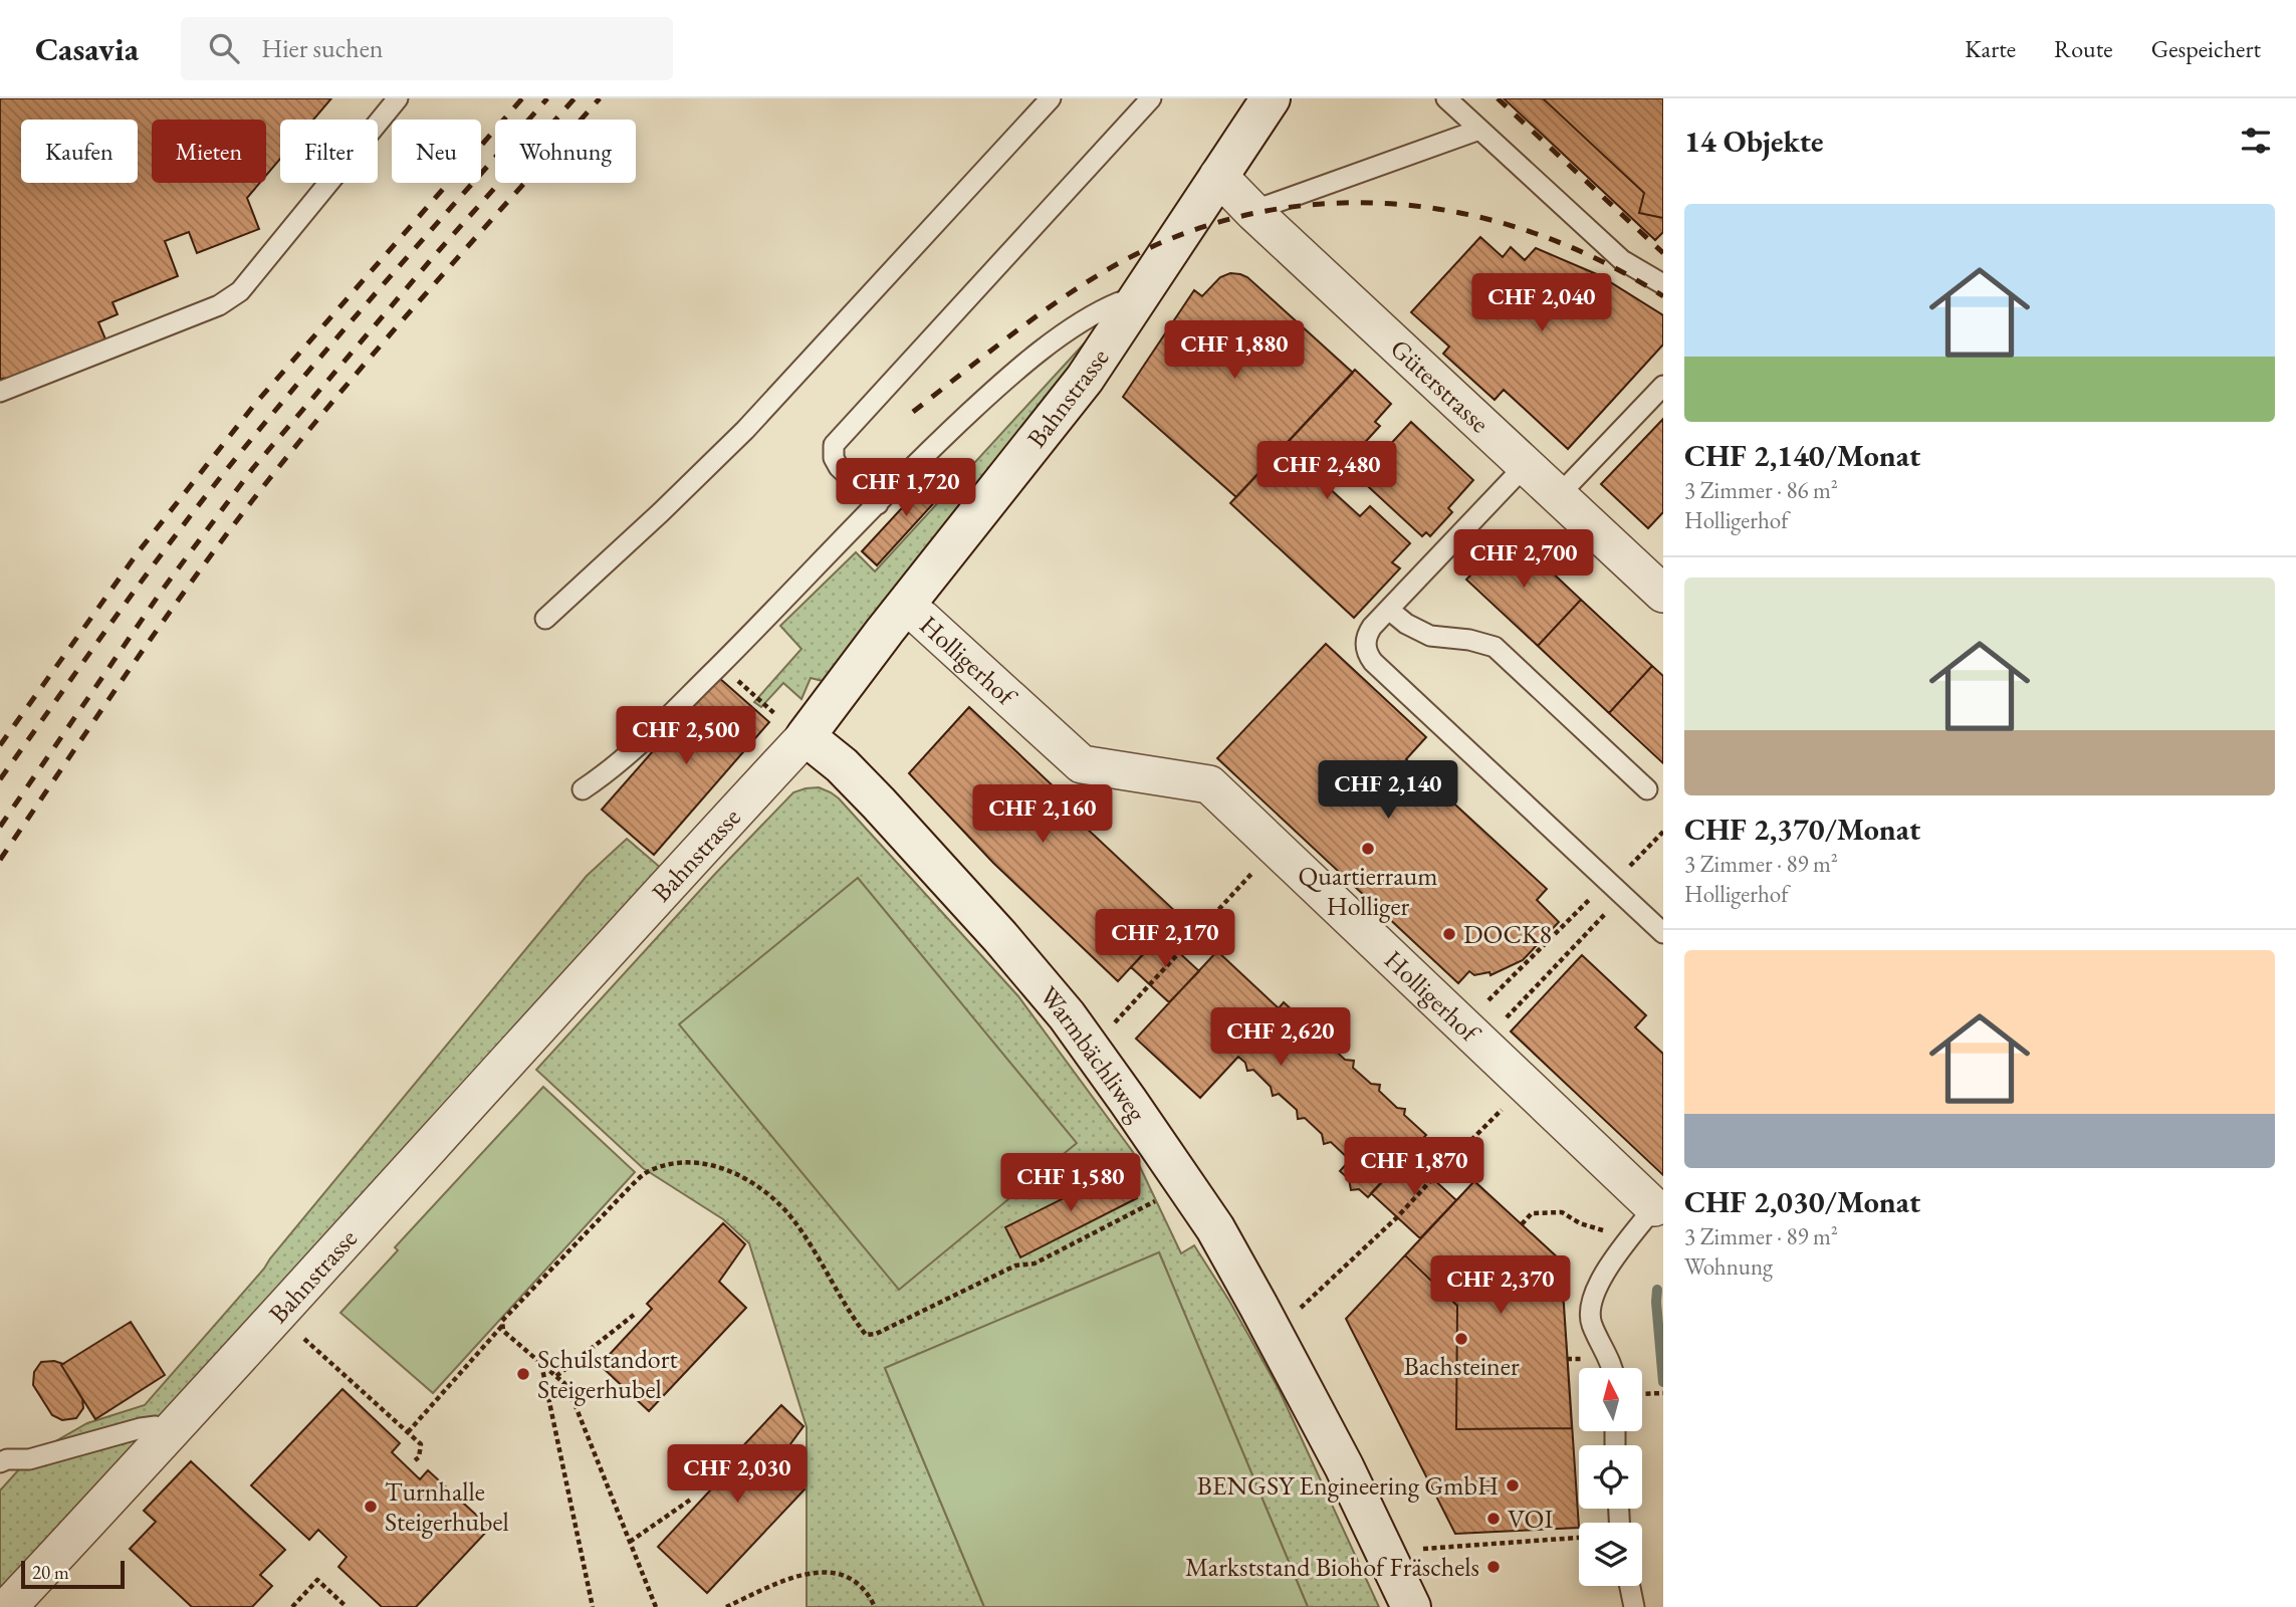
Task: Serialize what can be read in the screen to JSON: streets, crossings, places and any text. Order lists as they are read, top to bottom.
{
  "streets": {
    "street": [
      "Güterstrasse",
      "Bahnstrasse",
      "Holligerhof",
      "Warmbächliweg"
    ]
  },
  "crossings": [
    ["Güterstrasse", "Bahnstrasse"],
    ["Bahnstrasse", "Holligerhof"],
    ["Bahnstrasse", "Warmbächliweg"]
  ],
  "places": [
    "Quartierraum Holliger",
    "DOCK8",
    "Bachsteiner",
    "Schulstandort Steigerhubel",
    "BENGSY Engineering GmbH",
    "Turnhalle Steigerhubel",
    "VOI",
    "Markststand Biohof Fräschels"
  ],
  "scale_bar": "20 m",
  "north": "top",
  "page": {
    "header": "Casavia",
    "search": "Hier suchen",
    "nav": ["Karte", "Route", "Gespeichert"],
    "heading": "14 Objekte",
    "chip": [
      "Kaufen",
      "Mieten",
      "Filter",
      "Neu",
      "Wohnung"
    ],
    "list": [
      {
        "name": "CHF 2,140/Monat",
        "note": "3 Zimmer · 86 m² · Holligerhof"
      },
      {
        "name": "CHF 2,370/Monat",
        "note": "3 Zimmer · 89 m² · Holligerhof"
      },
      {
        "name": "CHF 2,030/Monat",
        "note": "3 Zimmer · 89 m² · Wohnung"
      }
    ],
    "price": [
      "CHF 2,040",
      "CHF 1,880",
      "CHF 2,480",
      "CHF 1,720",
      "CHF 2,700",
      "CHF 2,500",
      "CHF 2,140",
      "CHF 2,160",
      "CHF 2,170",
      "CHF 2,620",
      "CHF 1,870",
      "CHF 1,580",
      "CHF 2,370",
      "CHF 2,030"
    ],
    "scale": "20 m"
  }
}
